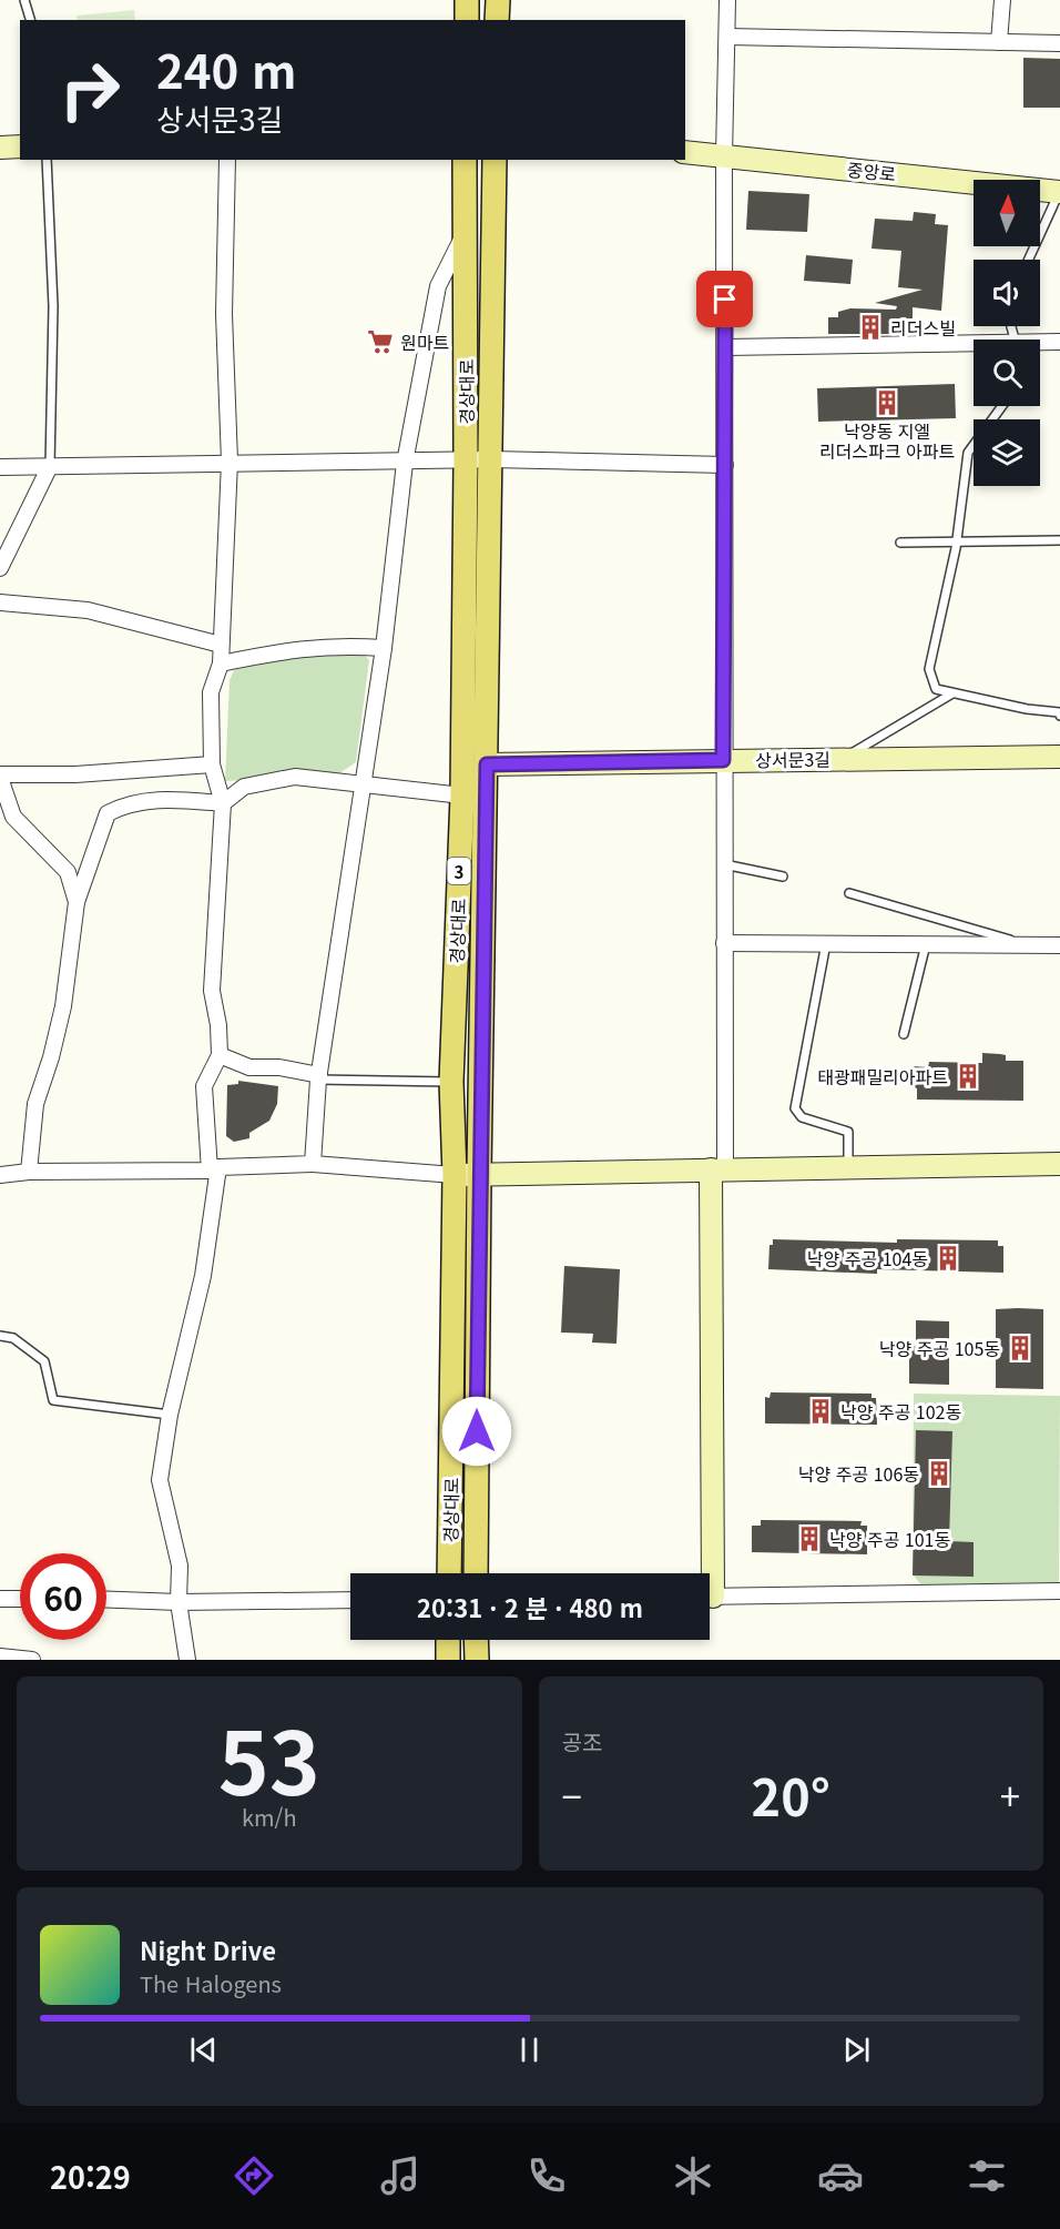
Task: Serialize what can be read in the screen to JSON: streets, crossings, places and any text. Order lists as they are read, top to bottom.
{
  "streets": {
    "main road": ["경상대로", "3"],
    "street": ["중앙로", "상서문3길"]
  },
  "crossings": [
    ["경상대로", "상서문3길"]
  ],
  "places": {
    "building": [
      "리더스빌",
      "낙양동 지엘 리더스파크 아파트",
      "태광패밀리아파트",
      "낙양 주공 104동",
      "낙양 주공 105동",
      "낙양 주공 102동",
      "낙양 주공 106동",
      "낙양 주공 101동"
    ],
    "supermarket": ["원마트"]
  },
  "north": "top",
  "page": {
    "turn": ["240 m", "상서문3길"],
    "limit": "60",
    "trip": "20:31 · 2 분 · 480 m",
    "tile": [
      ["53", "km/h"],
      "공조"
    ],
    "heat": ["−", "20°", "+"],
    "song": ["Night Drive", "The Halogens"],
    "tabs": "20:29"
  }
}
